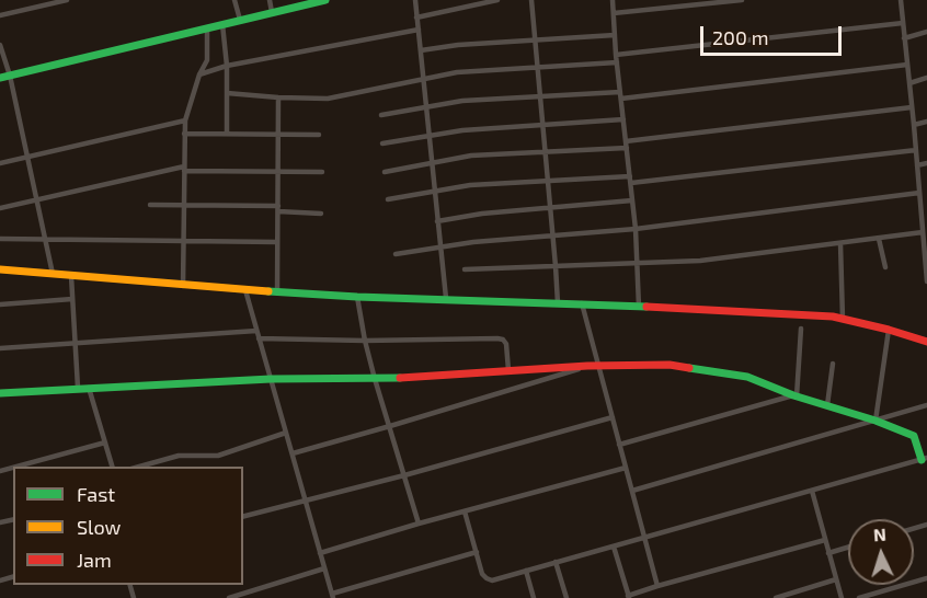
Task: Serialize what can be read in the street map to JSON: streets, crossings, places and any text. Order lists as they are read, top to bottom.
{
  "legend": ["Fast", "Slow", "Jam"],
  "scale_bar": "200 m",
  "north": "top"
}
